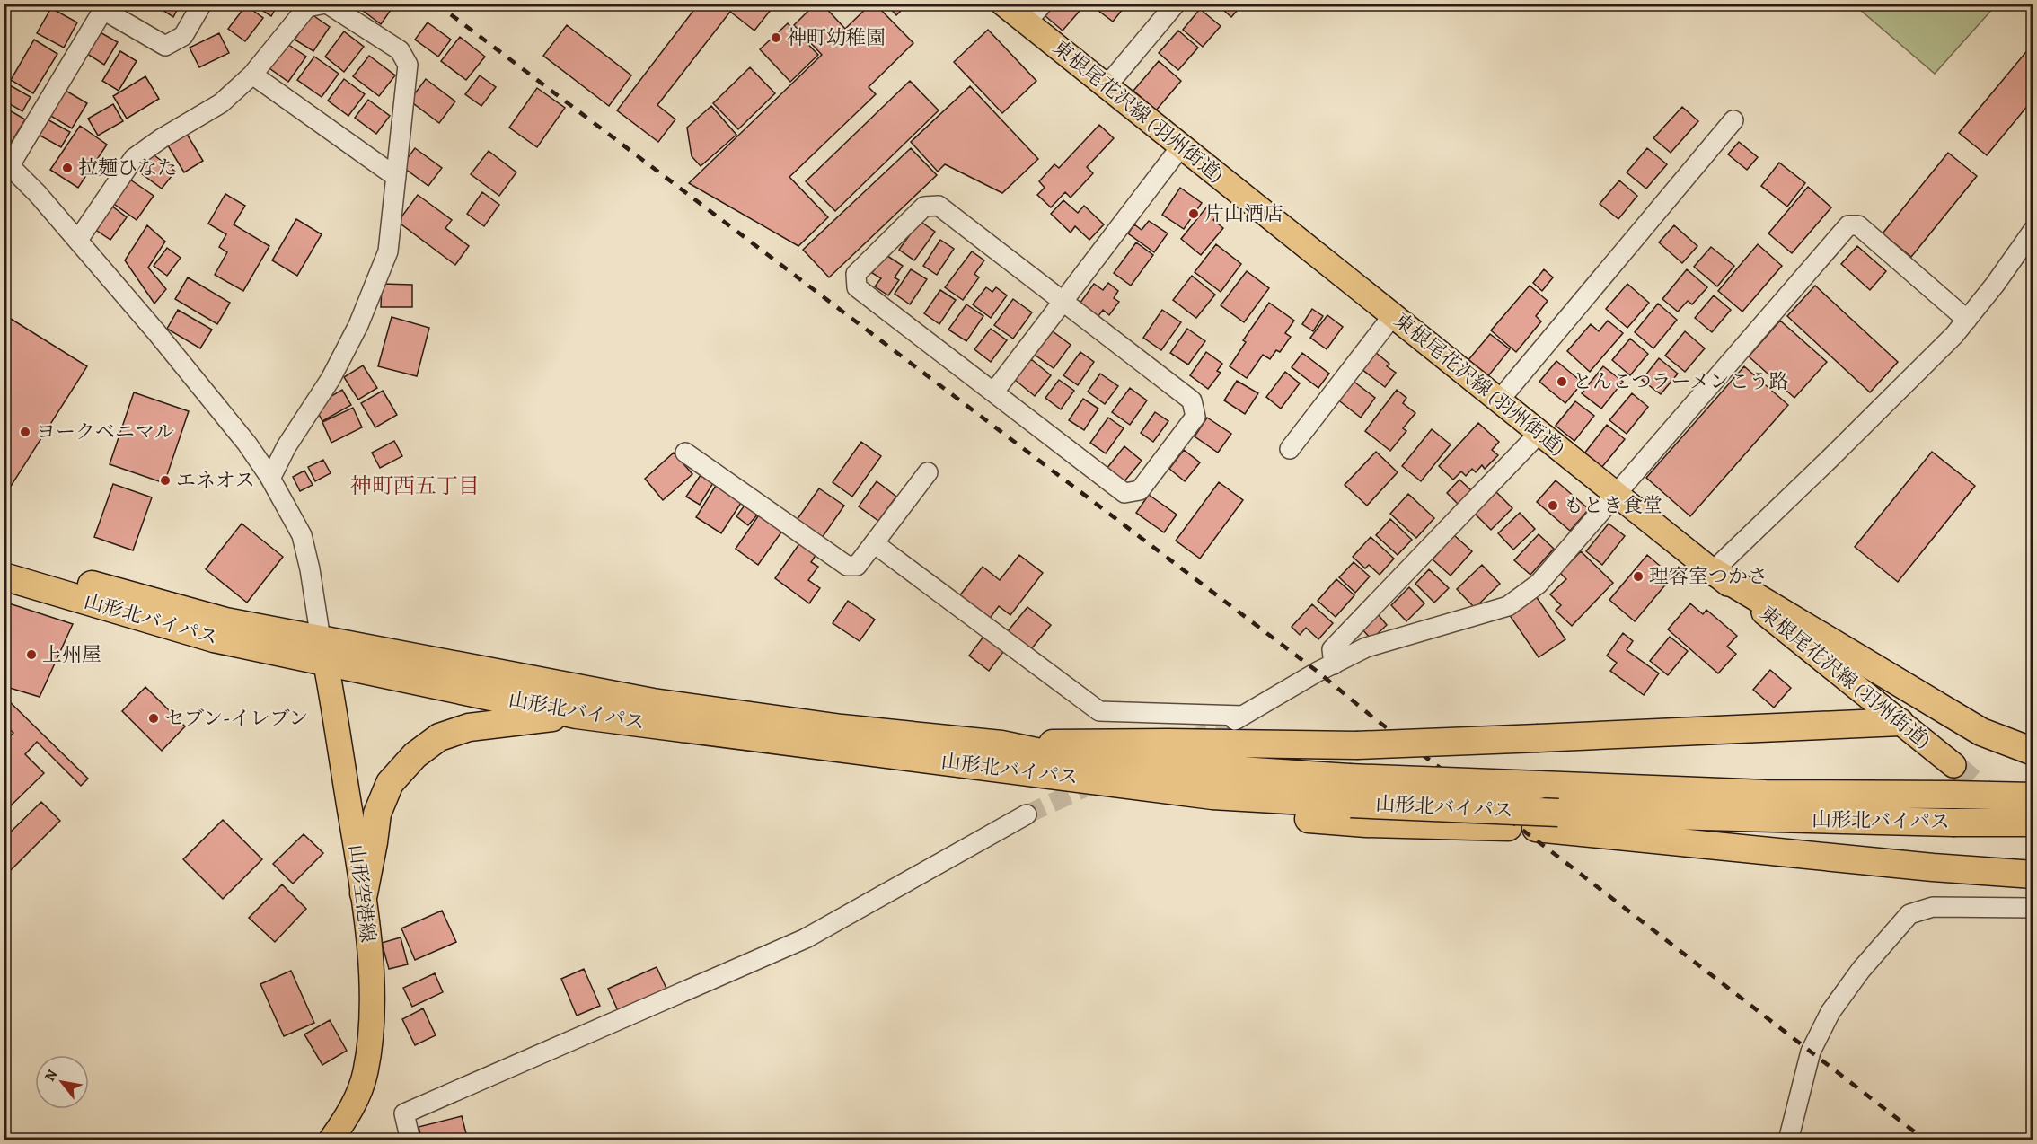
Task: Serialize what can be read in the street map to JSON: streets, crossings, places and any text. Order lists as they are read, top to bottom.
{
  "streets": {
    "highway": ["山形北バイパス"],
    "main road": ["東根尾花沢線 (羽州街道)", "山形空港線"]
  },
  "crossings": [
    ["山形北バイパス", "山形空港線"]
  ],
  "districts": ["神町西五丁目"],
  "places": [
    "神町幼稚園",
    "拉麺ひなた",
    "片山酒店",
    "とんこつラーメンこう路",
    "ヨークベニマル",
    "エネオス",
    "もとき食堂",
    "理容室つかさ",
    "上州屋",
    "セブン-イレブン"
  ],
  "north": "top left"
}
